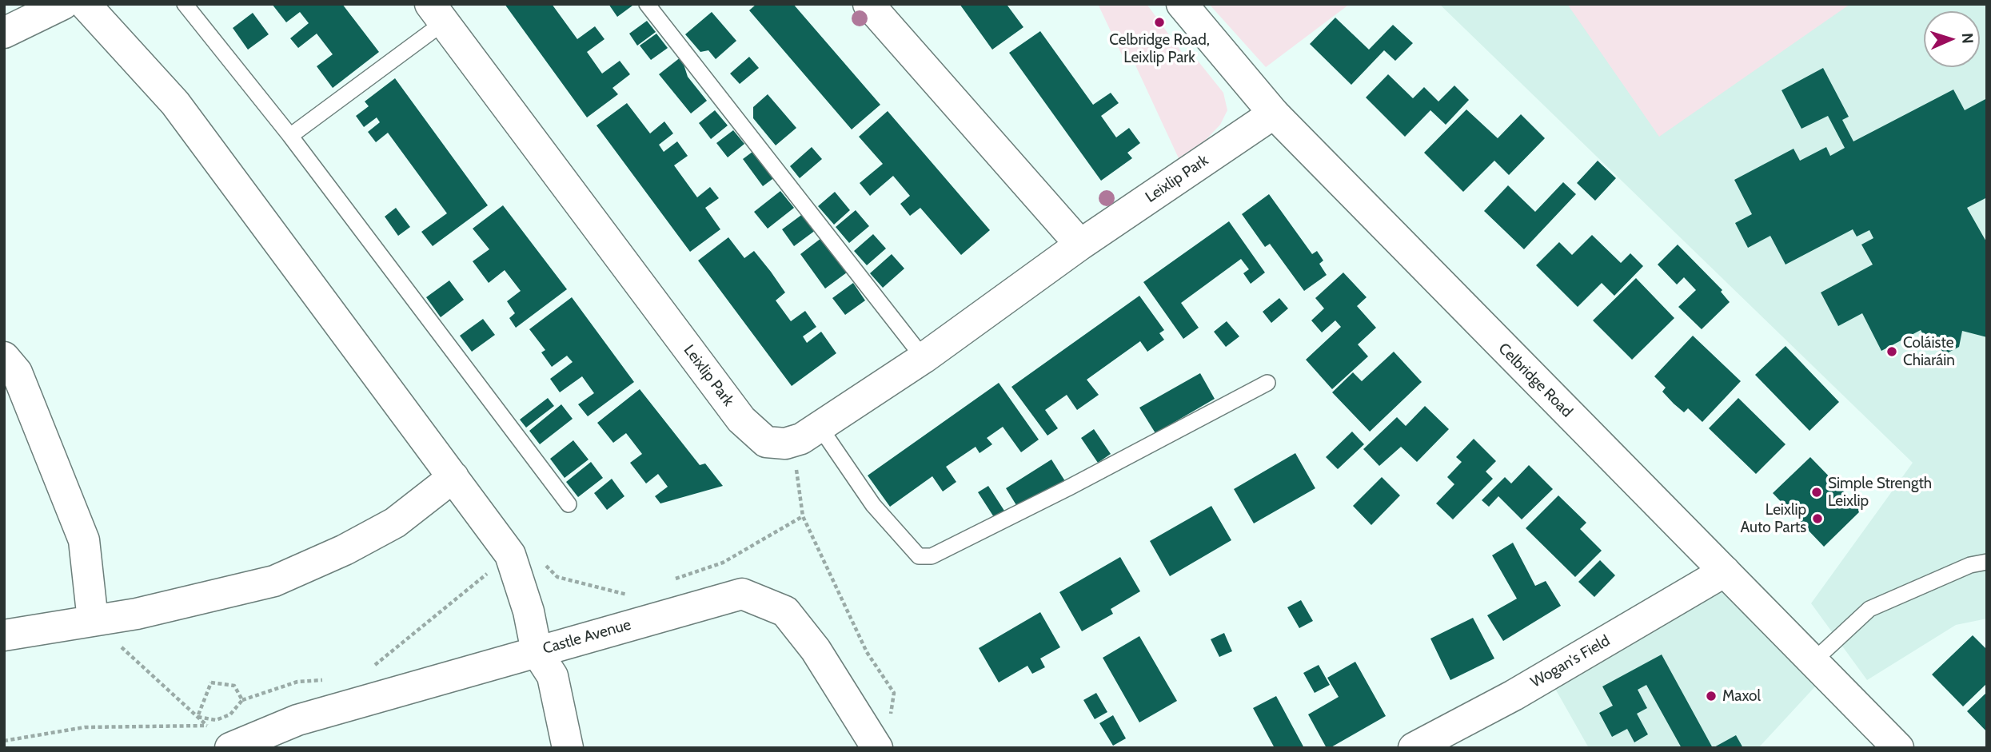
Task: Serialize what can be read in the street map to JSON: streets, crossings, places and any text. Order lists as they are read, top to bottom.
{
  "streets": {
    "street": [
      "Leixlip Park",
      "Celbridge Road",
      "Castle Avenue",
      "Wogan's Field"
    ]
  },
  "crossings": [
    ["Leixlip Park", "Celbridge Road"],
    ["Celbridge Road", "Wogan's Field"]
  ],
  "places": [
    "Celbridge Road, Leixlip Park",
    "Coláiste Chiaráin",
    "Simple Strength Leixlip",
    "Leixlip Auto Parts",
    "Maxol"
  ],
  "north": "right"
}
